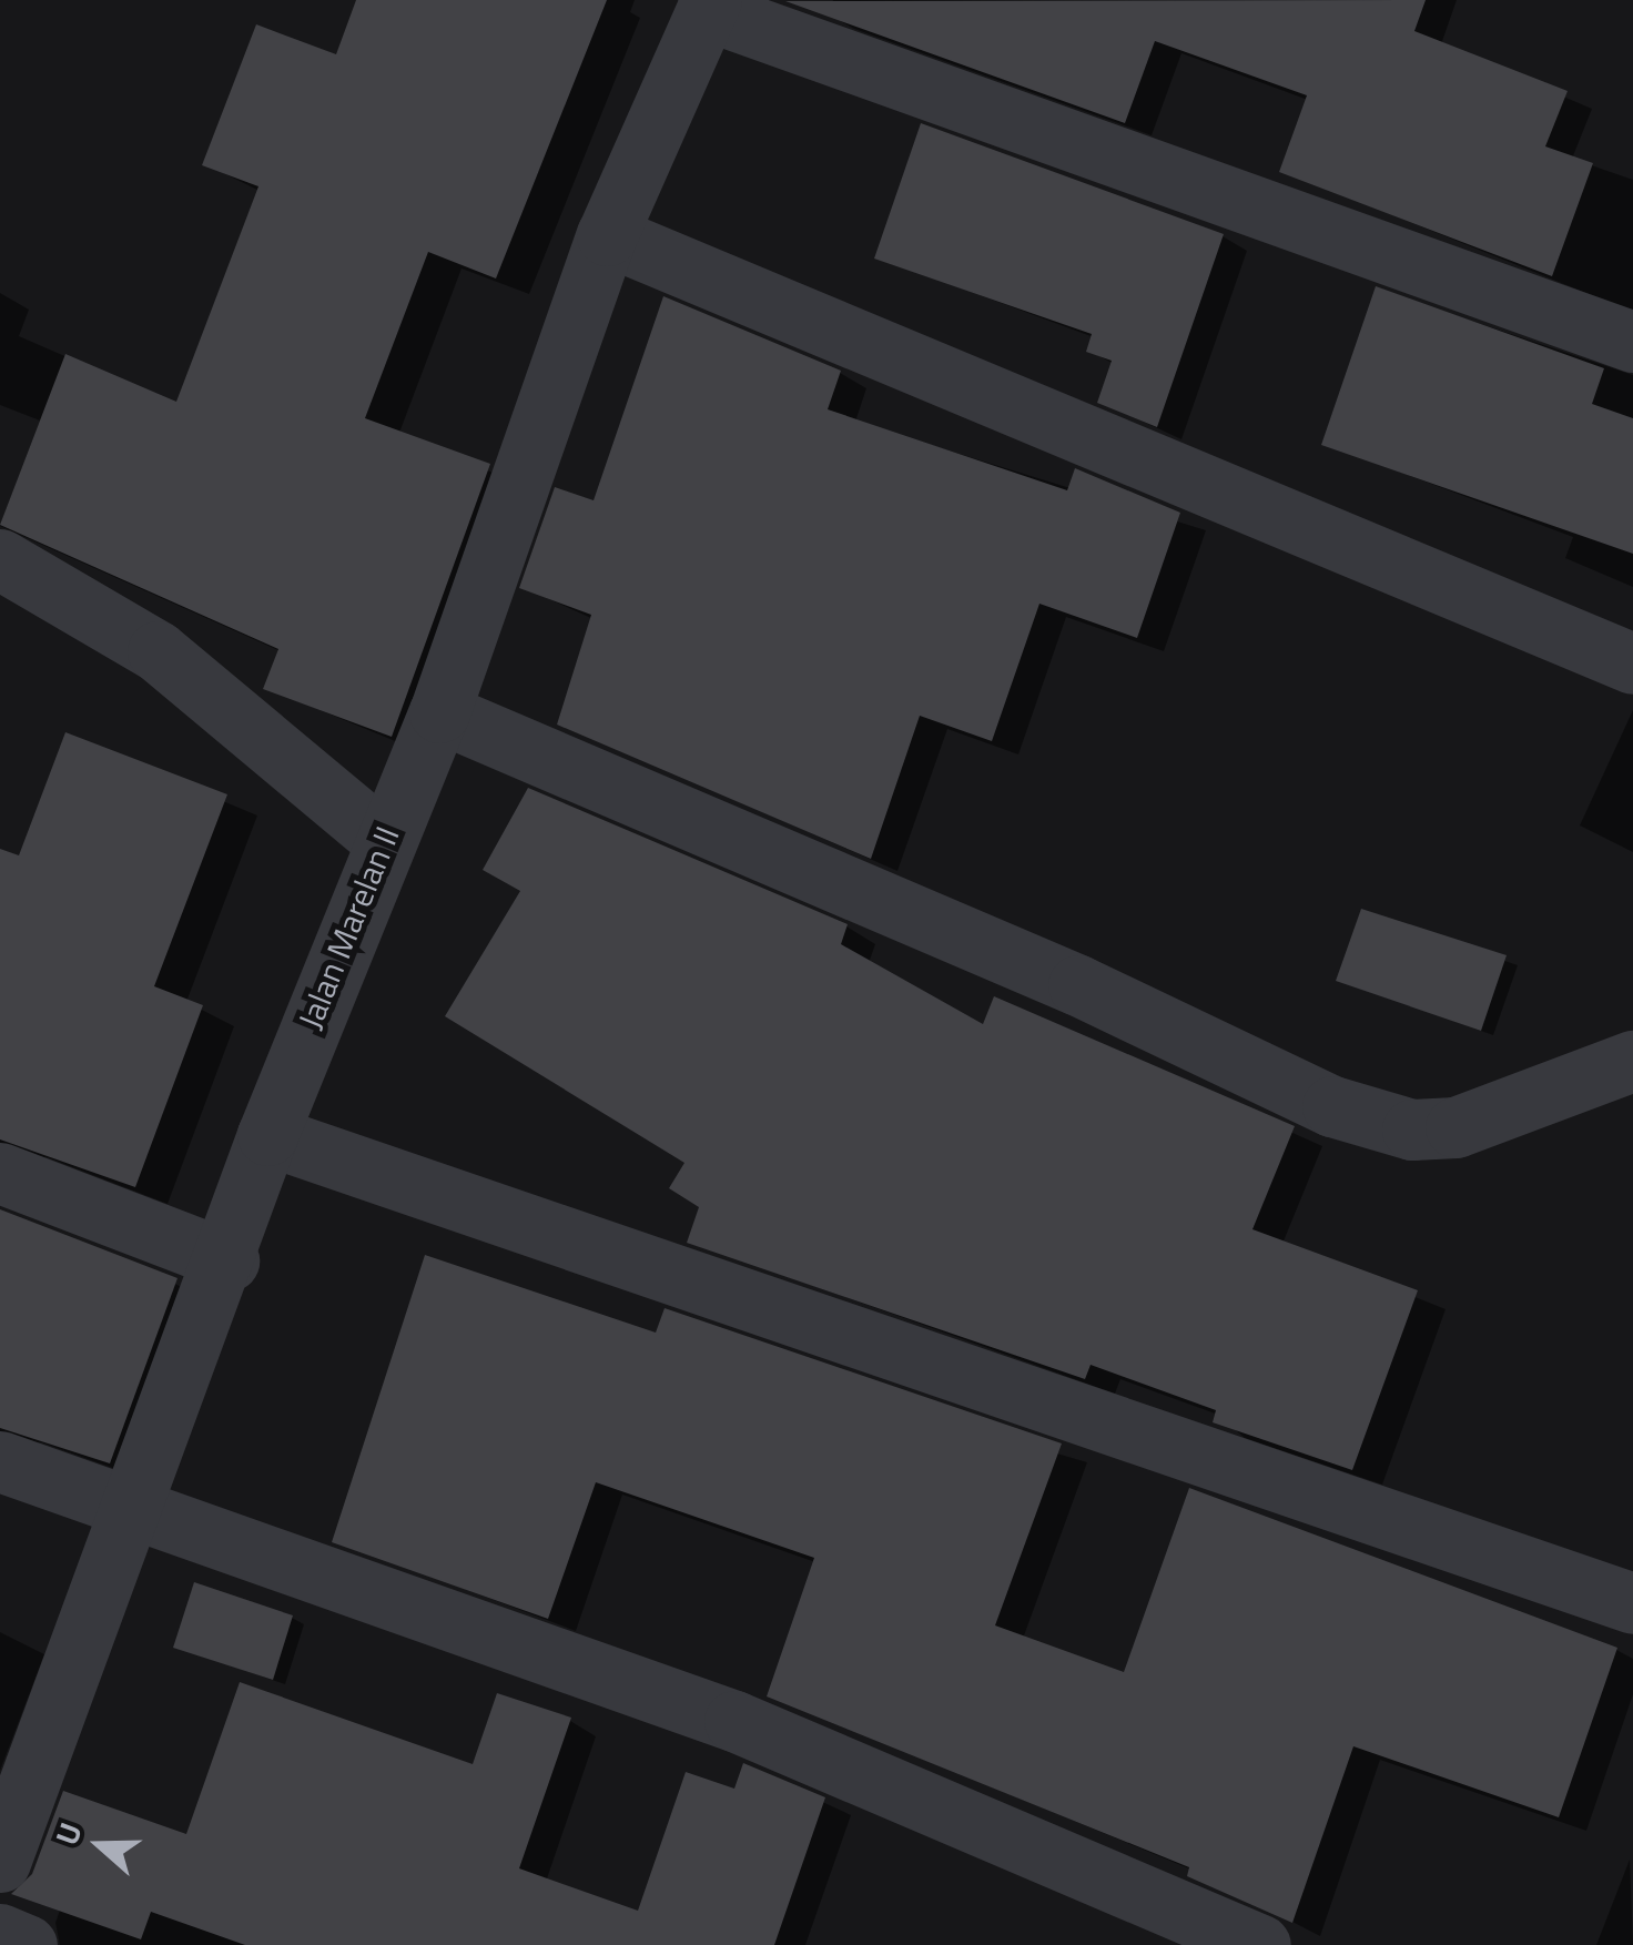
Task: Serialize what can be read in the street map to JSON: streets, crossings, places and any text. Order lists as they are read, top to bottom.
{
  "streets": {
    "street": ["Jalan Marelan II"]
  },
  "north": "left"
}
